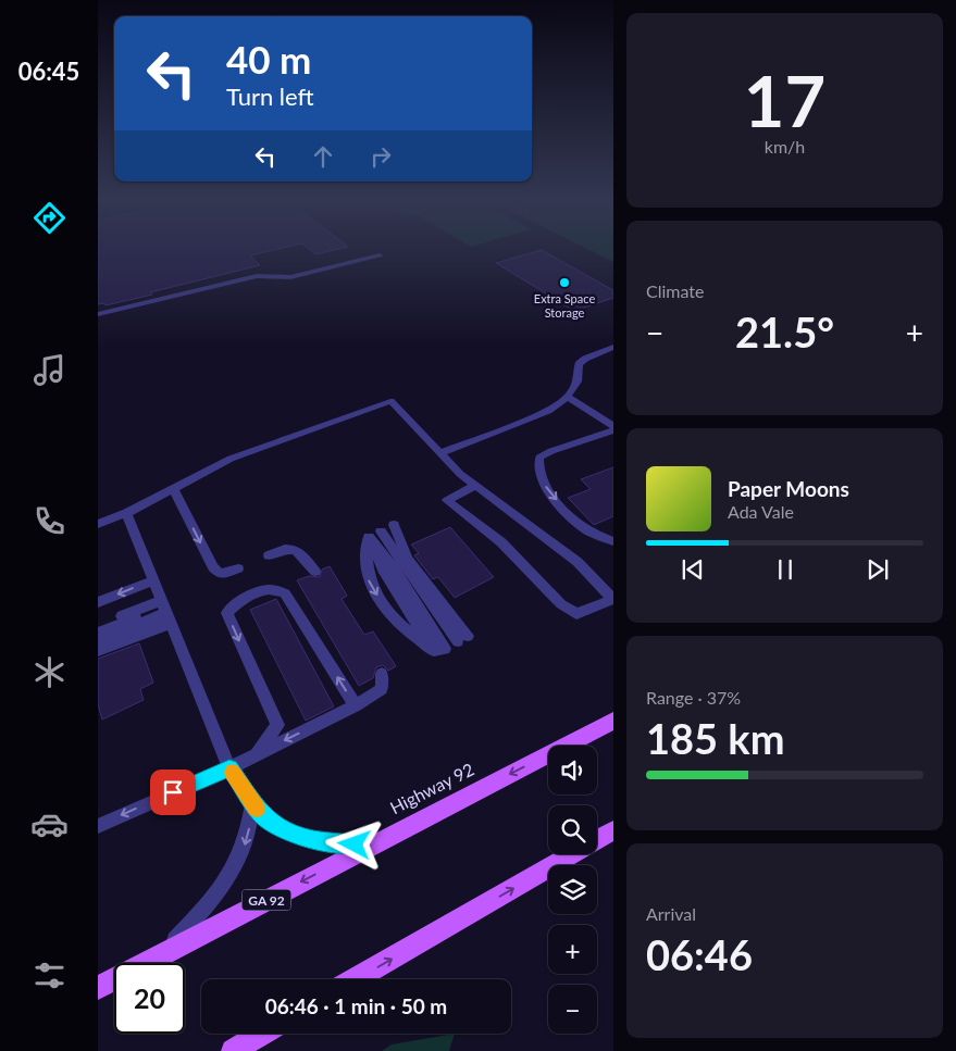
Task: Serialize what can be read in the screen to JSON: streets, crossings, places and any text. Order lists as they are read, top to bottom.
{
  "streets": {
    "main road": ["Highway 92", "GA 92"]
  },
  "places": ["Extra Space Storage"],
  "page": {
    "tabs": "06:45",
    "tile": [
      ["17", "km/h"],
      "Climate",
      ["Range · 37%", "185 km"],
      ["Arrival", "06:46"]
    ],
    "turn": ["40 m", "Turn left"],
    "heat": ["−", "21.5°", "+"],
    "song": ["Paper Moons", "Ada Vale"],
    "map_buttons": ["+", "−"],
    "limit": "20",
    "trip": "06:46 · 1 min · 50 m"
  }
}
